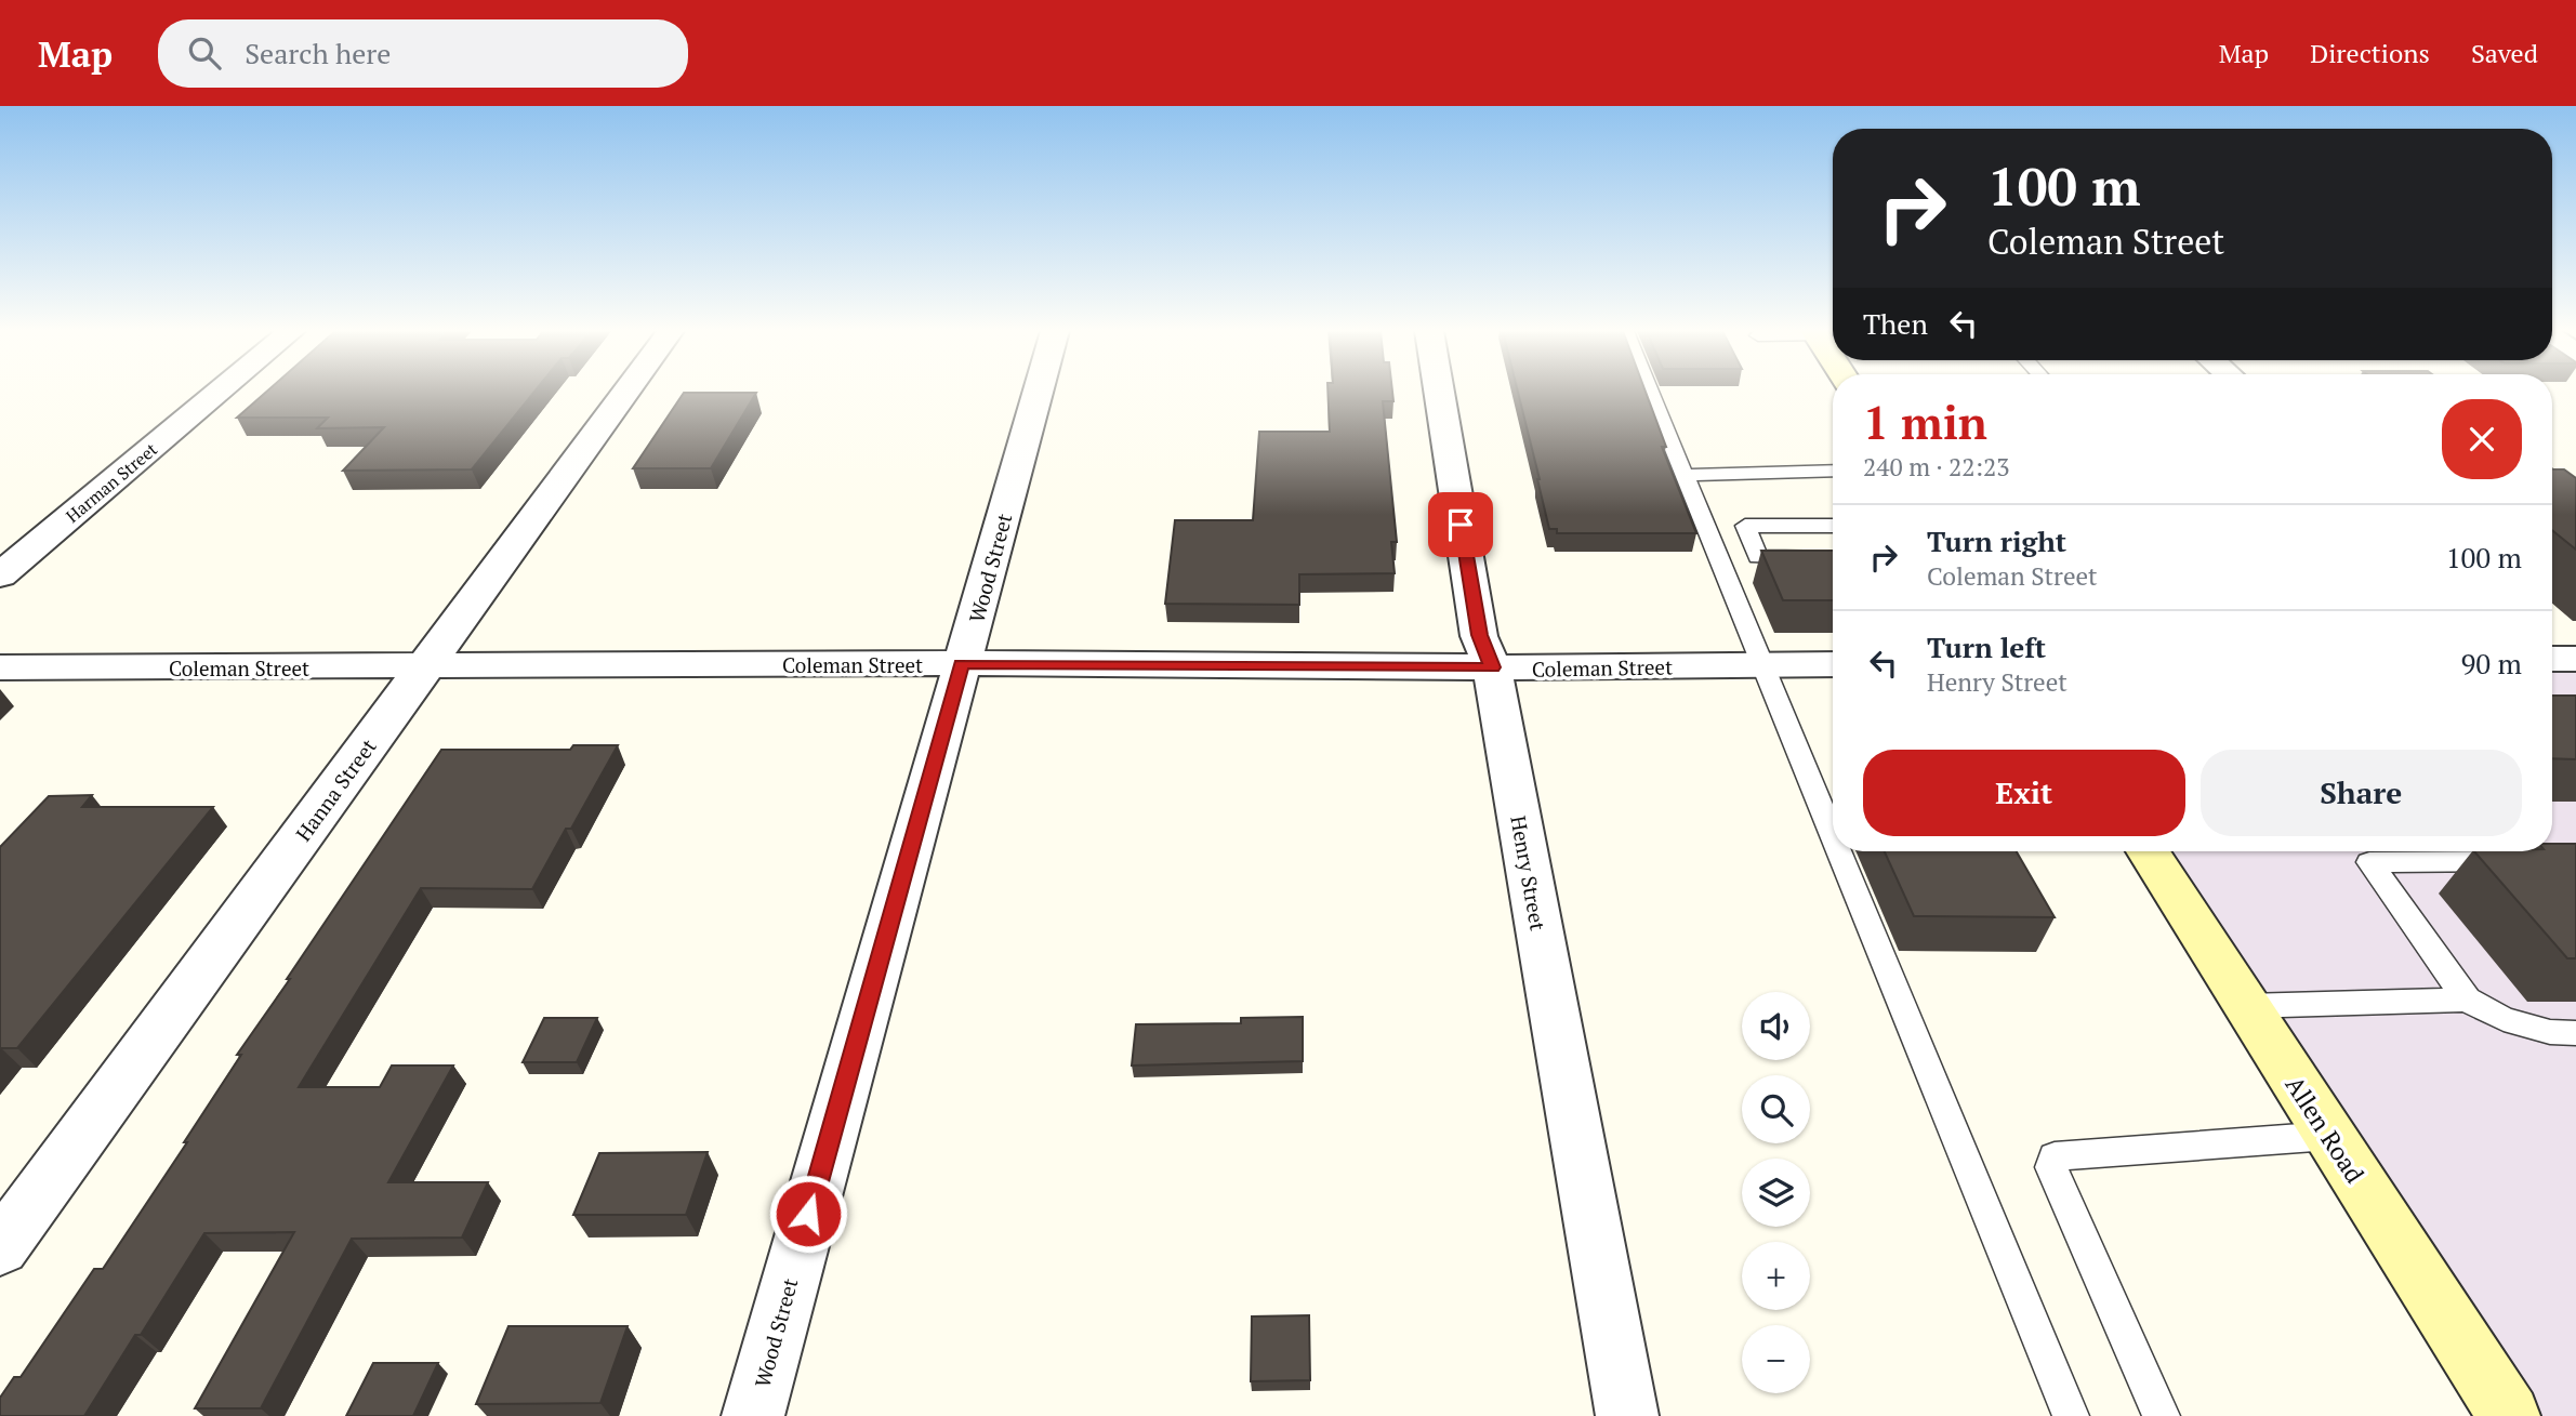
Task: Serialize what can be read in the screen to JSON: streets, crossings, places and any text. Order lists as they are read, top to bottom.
{
  "streets": {
    "main road": ["Allen Road"],
    "street": [
      "Harman Street",
      "Wood Street",
      "Coleman Street",
      "Hanna Street",
      "Henry Street"
    ]
  },
  "crossings": [
    ["Wood Street", "Coleman Street"],
    ["Coleman Street", "Hanna Street"],
    ["Coleman Street", "Henry Street"]
  ],
  "page": {
    "header": "Map",
    "search": "Search here",
    "nav": ["Map", "Directions", "Saved"],
    "turn": ["100 m", "Coleman Street"],
    "then": "Then",
    "heading": ["1 min", "240 m · 22:23"],
    "list": [
      {
        "name": "Turn right",
        "note": "Coleman Street",
        "value": "100 m"
      },
      {
        "name": "Turn left",
        "note": "Henry Street",
        "value": "90 m"
      }
    ],
    "buttons": ["Exit", "Share"],
    "map_buttons": ["+", "−"]
  }
}
